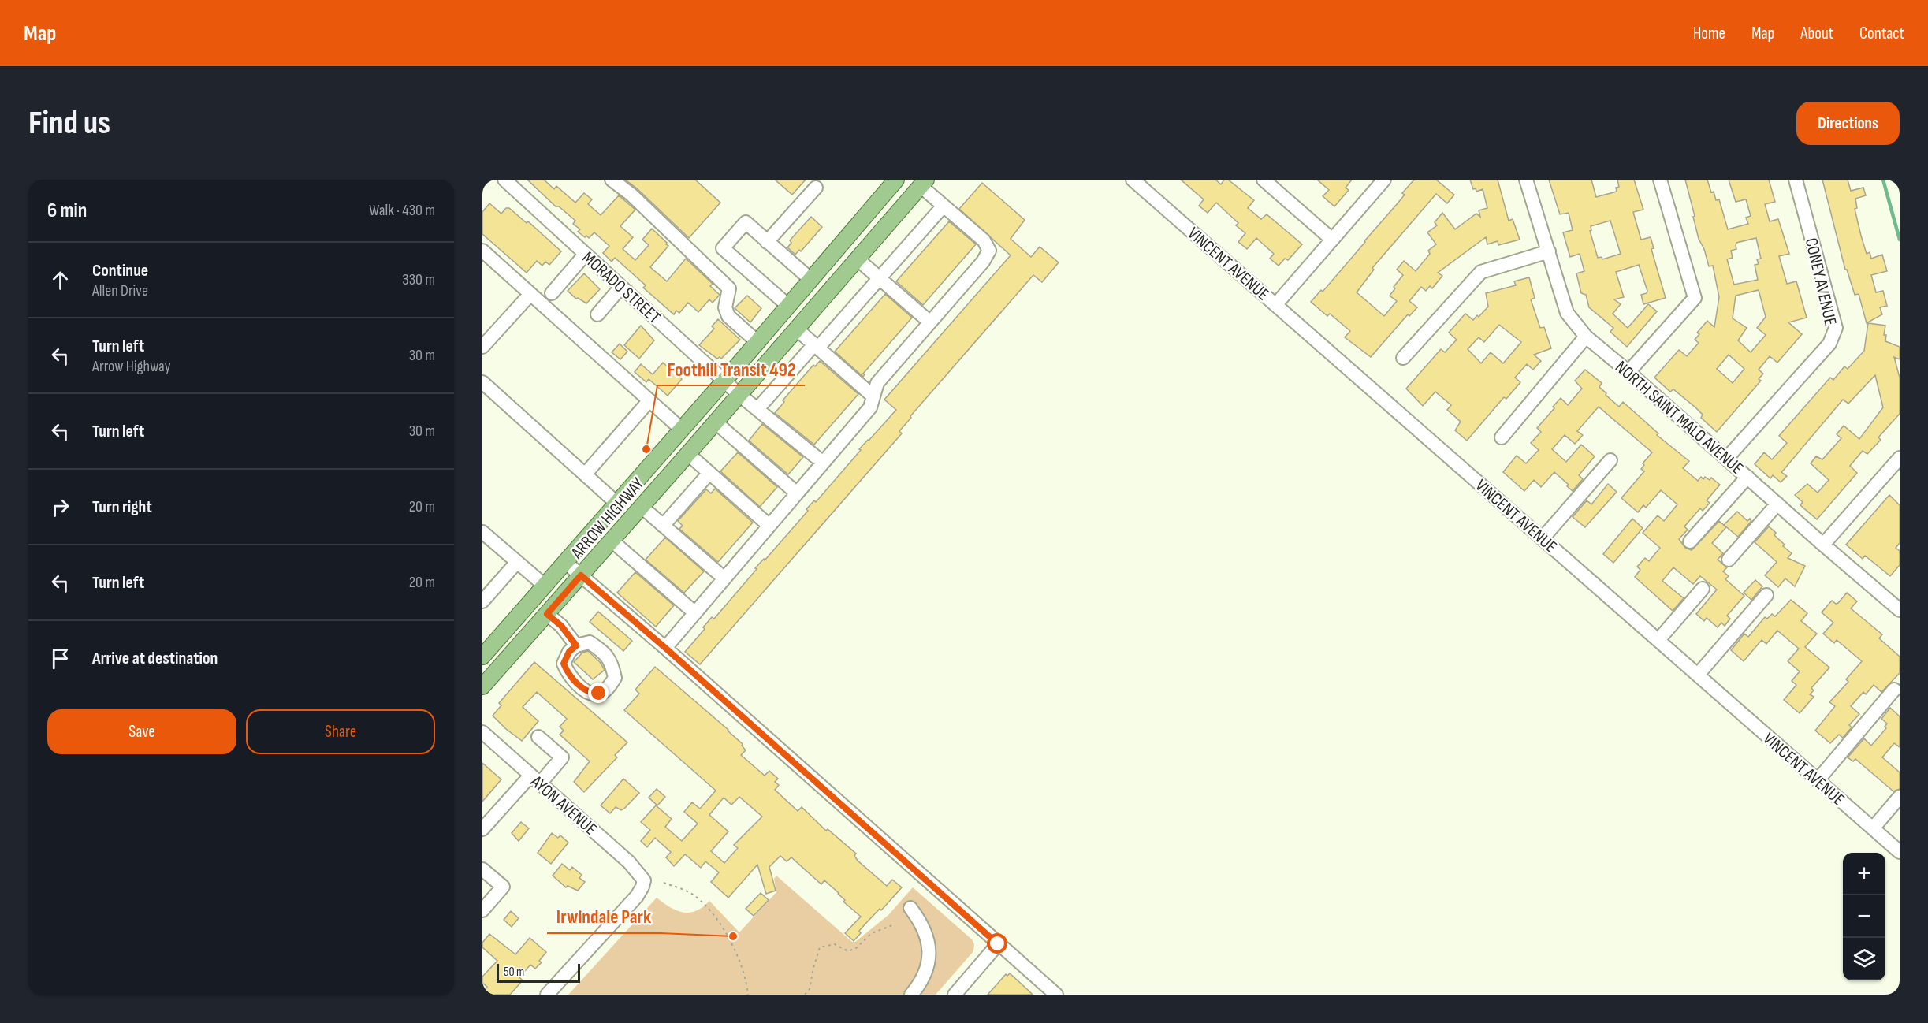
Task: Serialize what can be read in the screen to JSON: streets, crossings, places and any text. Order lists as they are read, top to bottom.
{
  "streets": {
    "main road": ["ARROW HIGHWAY"],
    "street": [
      "VINCENT AVENUE",
      "CONEY AVENUE",
      "MORADO STREET",
      "NORTH SAINT MALO AVENUE",
      "AYON AVENUE"
    ]
  },
  "crossings": [
    ["CONEY AVENUE", "NORTH SAINT MALO AVENUE"],
    ["MORADO STREET", "ARROW HIGHWAY"]
  ],
  "places": ["Foothill Transit 492", "Irwindale Park"],
  "scale_bar": "50 m",
  "page": {
    "header": "Map",
    "nav": [
      "Home",
      "Map",
      "About",
      "Contact"
    ],
    "buttons": [
      "Directions",
      ["Save", "Share"]
    ],
    "title": "Find us",
    "heading": ["6 min", "Walk · 430 m"],
    "list": [
      ["Continue", "Allen Drive", "330 m"],
      ["Turn left", "Arrow Highway", "30 m"],
      ["Turn left", "30 m"],
      ["Turn right", "20 m"],
      ["Turn left", "20 m"],
      "Arrive at destination"
    ],
    "map_buttons": ["+", "−"],
    "scale": "50 m"
  }
}
